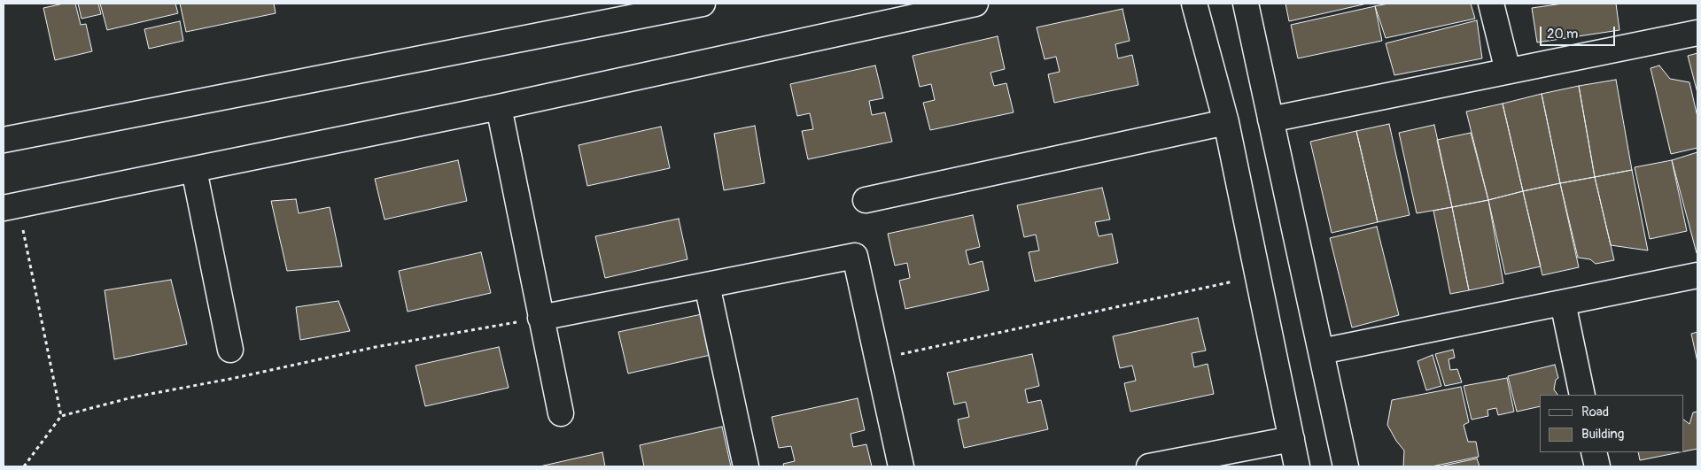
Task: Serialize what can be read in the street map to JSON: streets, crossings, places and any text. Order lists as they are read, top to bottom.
{
  "legend": ["Road", "Building"],
  "scale_bar": "20 m"
}
